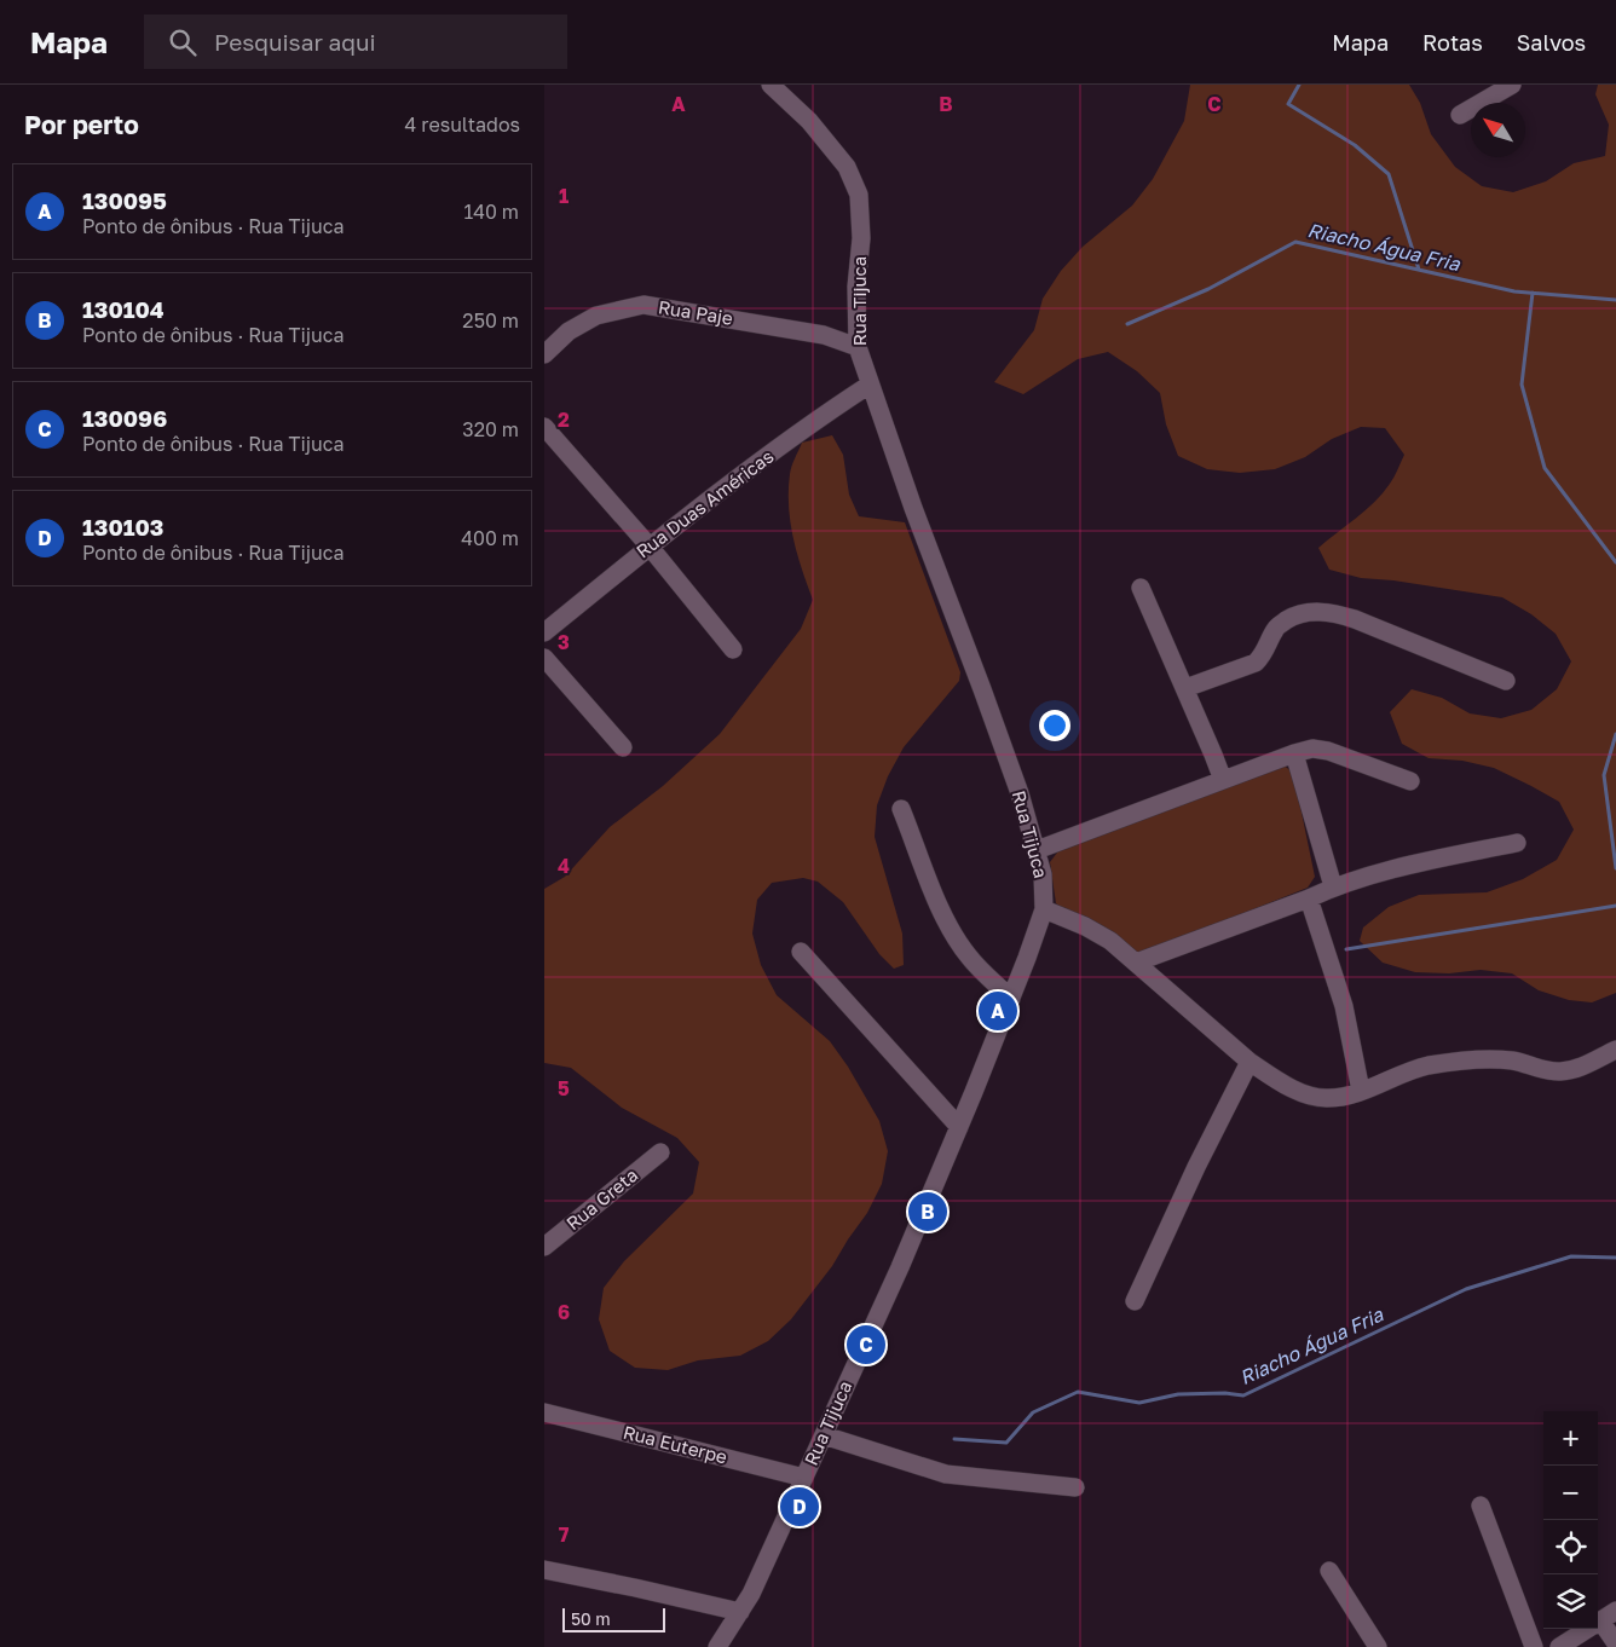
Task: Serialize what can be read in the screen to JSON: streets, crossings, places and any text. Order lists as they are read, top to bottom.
{
  "streets": {
    "street": [
      "Rua Tijuca",
      "Rua Paje",
      "Rua Duas Américas",
      "Rua Greta",
      "Rua Euterpe"
    ]
  },
  "crossings": [
    ["Rua Tijuca", "Rua Paje"],
    ["Rua Tijuca", "Rua Duas Américas"],
    ["Rua Tijuca", "Rua Euterpe"]
  ],
  "water": ["Riacho Água Fria"],
  "scale_bar": "50 m",
  "north": "top left",
  "page": {
    "header": "Mapa",
    "search": "Pesquisar aqui",
    "nav": ["Mapa", "Rotas", "Salvos"],
    "heading": ["Por perto", "4 resultados"],
    "list": [
      {
        "mark": "A",
        "name": "130095",
        "note": "Ponto de ônibus · Rua Tijuca",
        "value": "140 m"
      },
      {
        "mark": "B",
        "name": "130104",
        "note": "Ponto de ônibus · Rua Tijuca",
        "value": "250 m"
      },
      {
        "mark": "C",
        "name": "130096",
        "note": "Ponto de ônibus · Rua Tijuca",
        "value": "320 m"
      },
      {
        "mark": "D",
        "name": "130103",
        "note": "Ponto de ônibus · Rua Tijuca",
        "value": "400 m"
      }
    ],
    "pins": [
      "A",
      "B",
      "C",
      "D"
    ],
    "map_buttons": ["+", "−"],
    "scale": "50 m"
  },
  "grid": {
    "columns": ["A", "B", "C"],
    "rows": [
      "1",
      "2",
      "3",
      "4",
      "5",
      "6",
      "7"
    ]
  }
}
